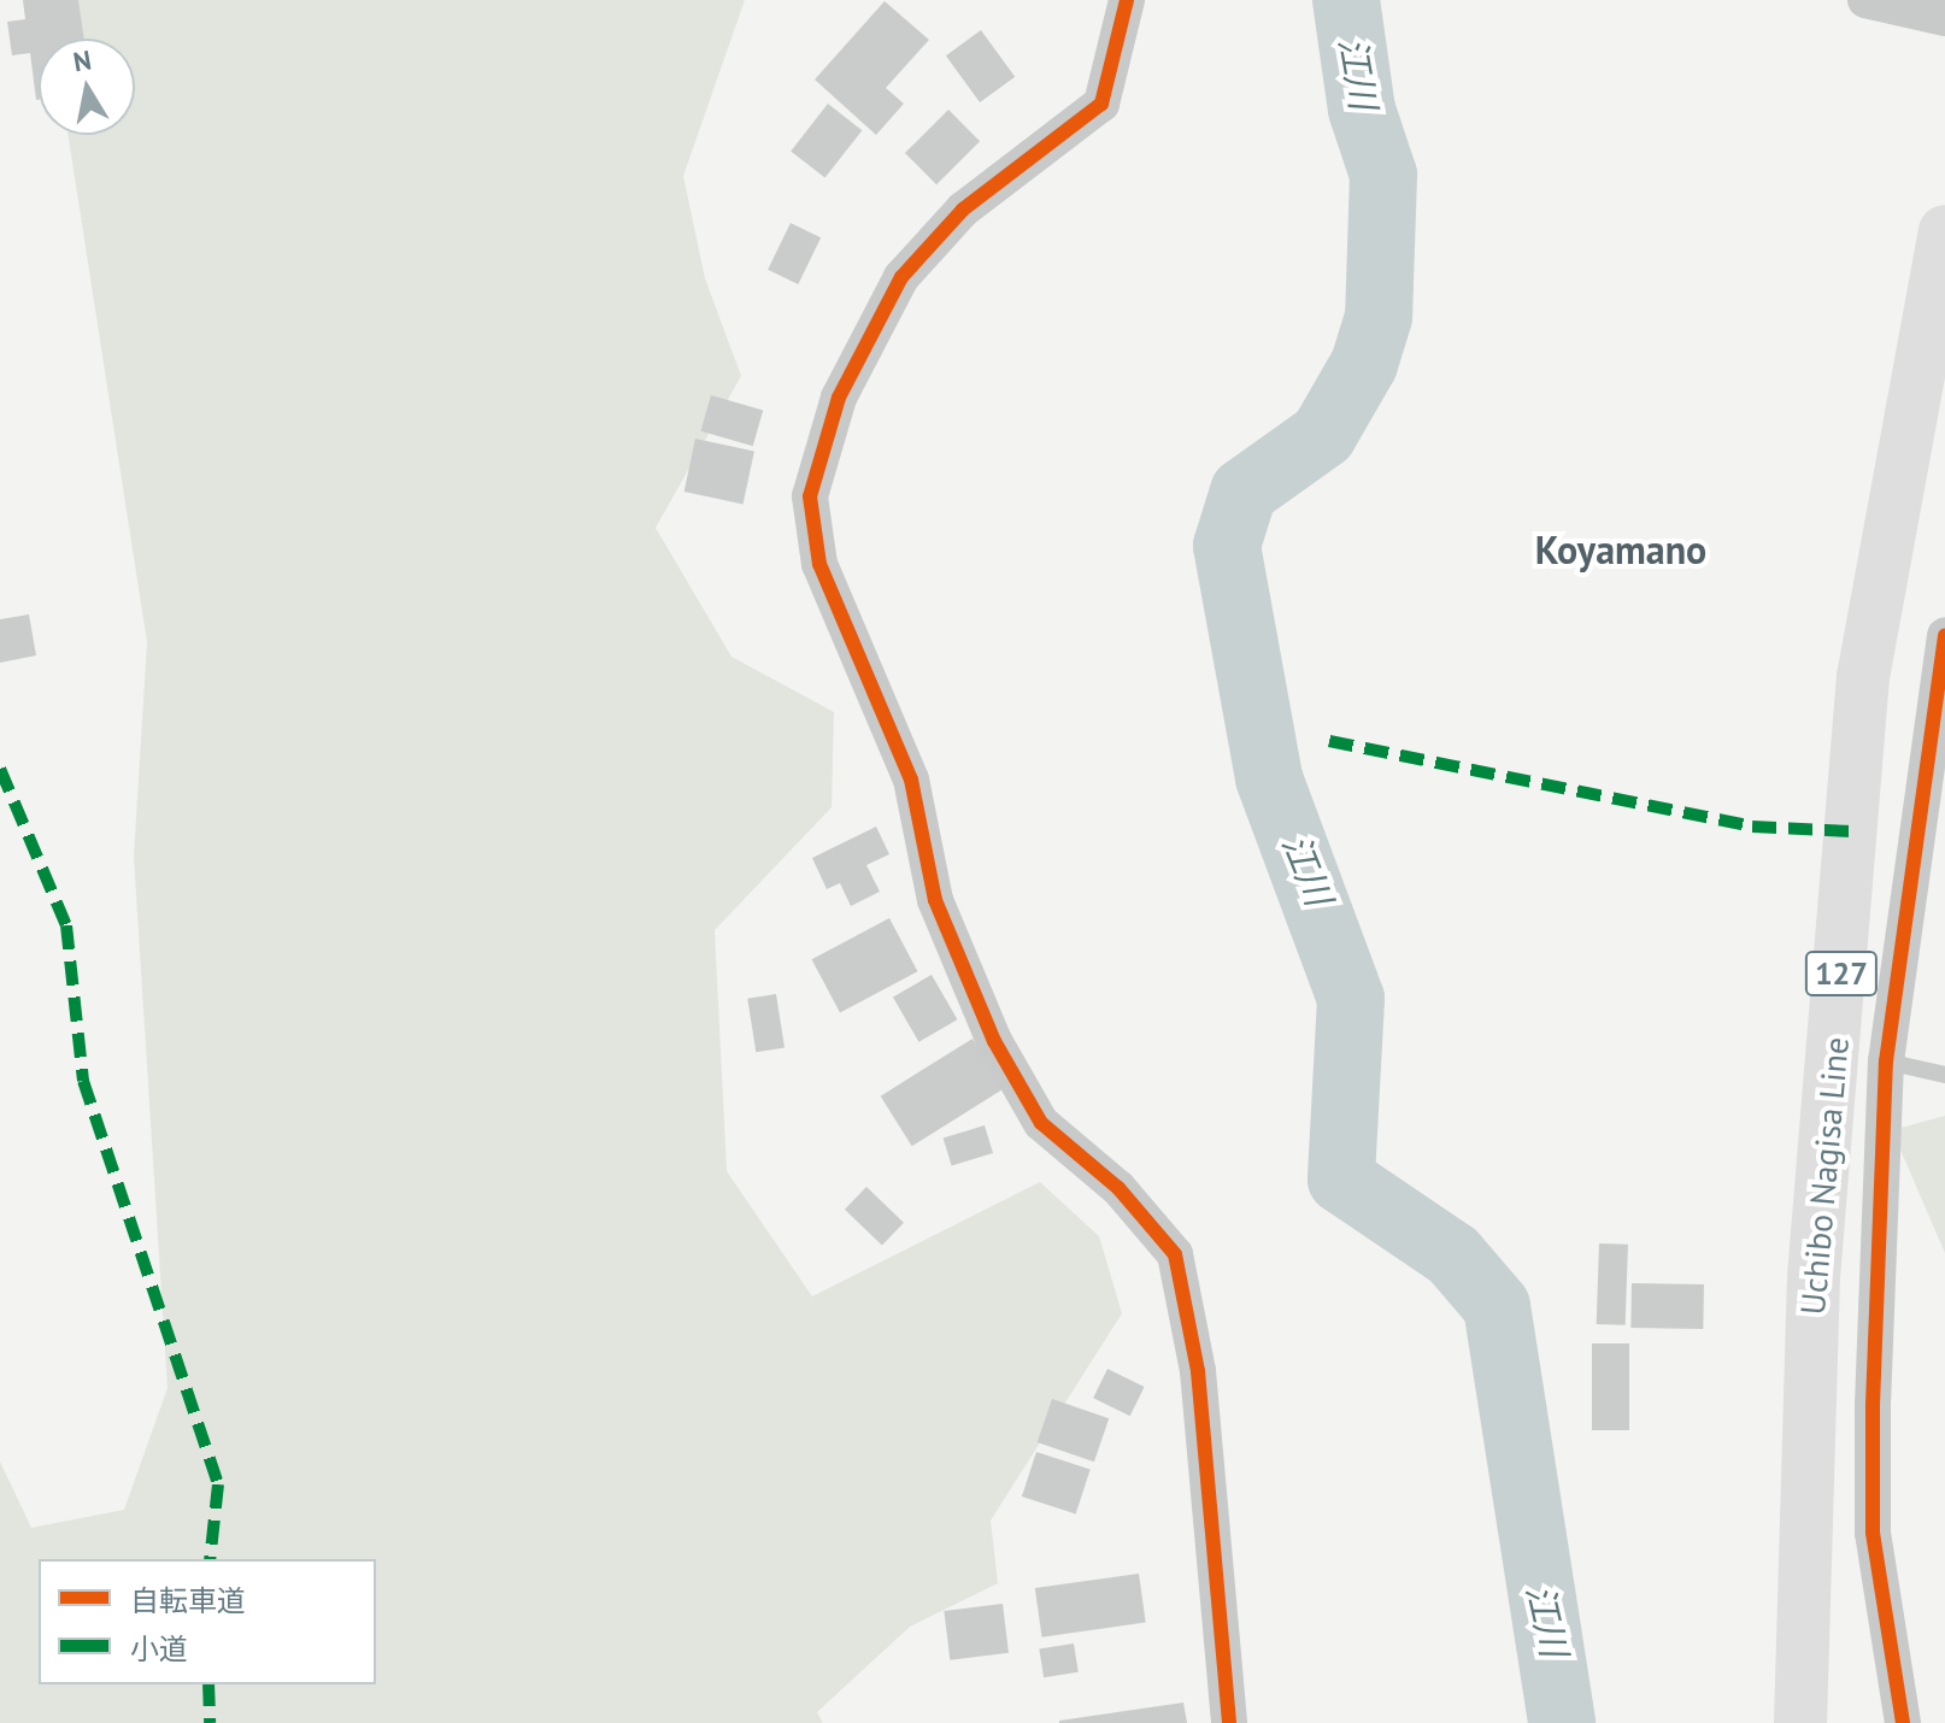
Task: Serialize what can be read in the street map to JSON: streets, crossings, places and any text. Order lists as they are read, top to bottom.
{
  "streets": {
    "highway": ["127", "Uchibo Nagisa Line"]
  },
  "districts": ["Koyamano"],
  "water": ["江川"],
  "legend": ["自転車道", "小道"],
  "north": "top"
}
